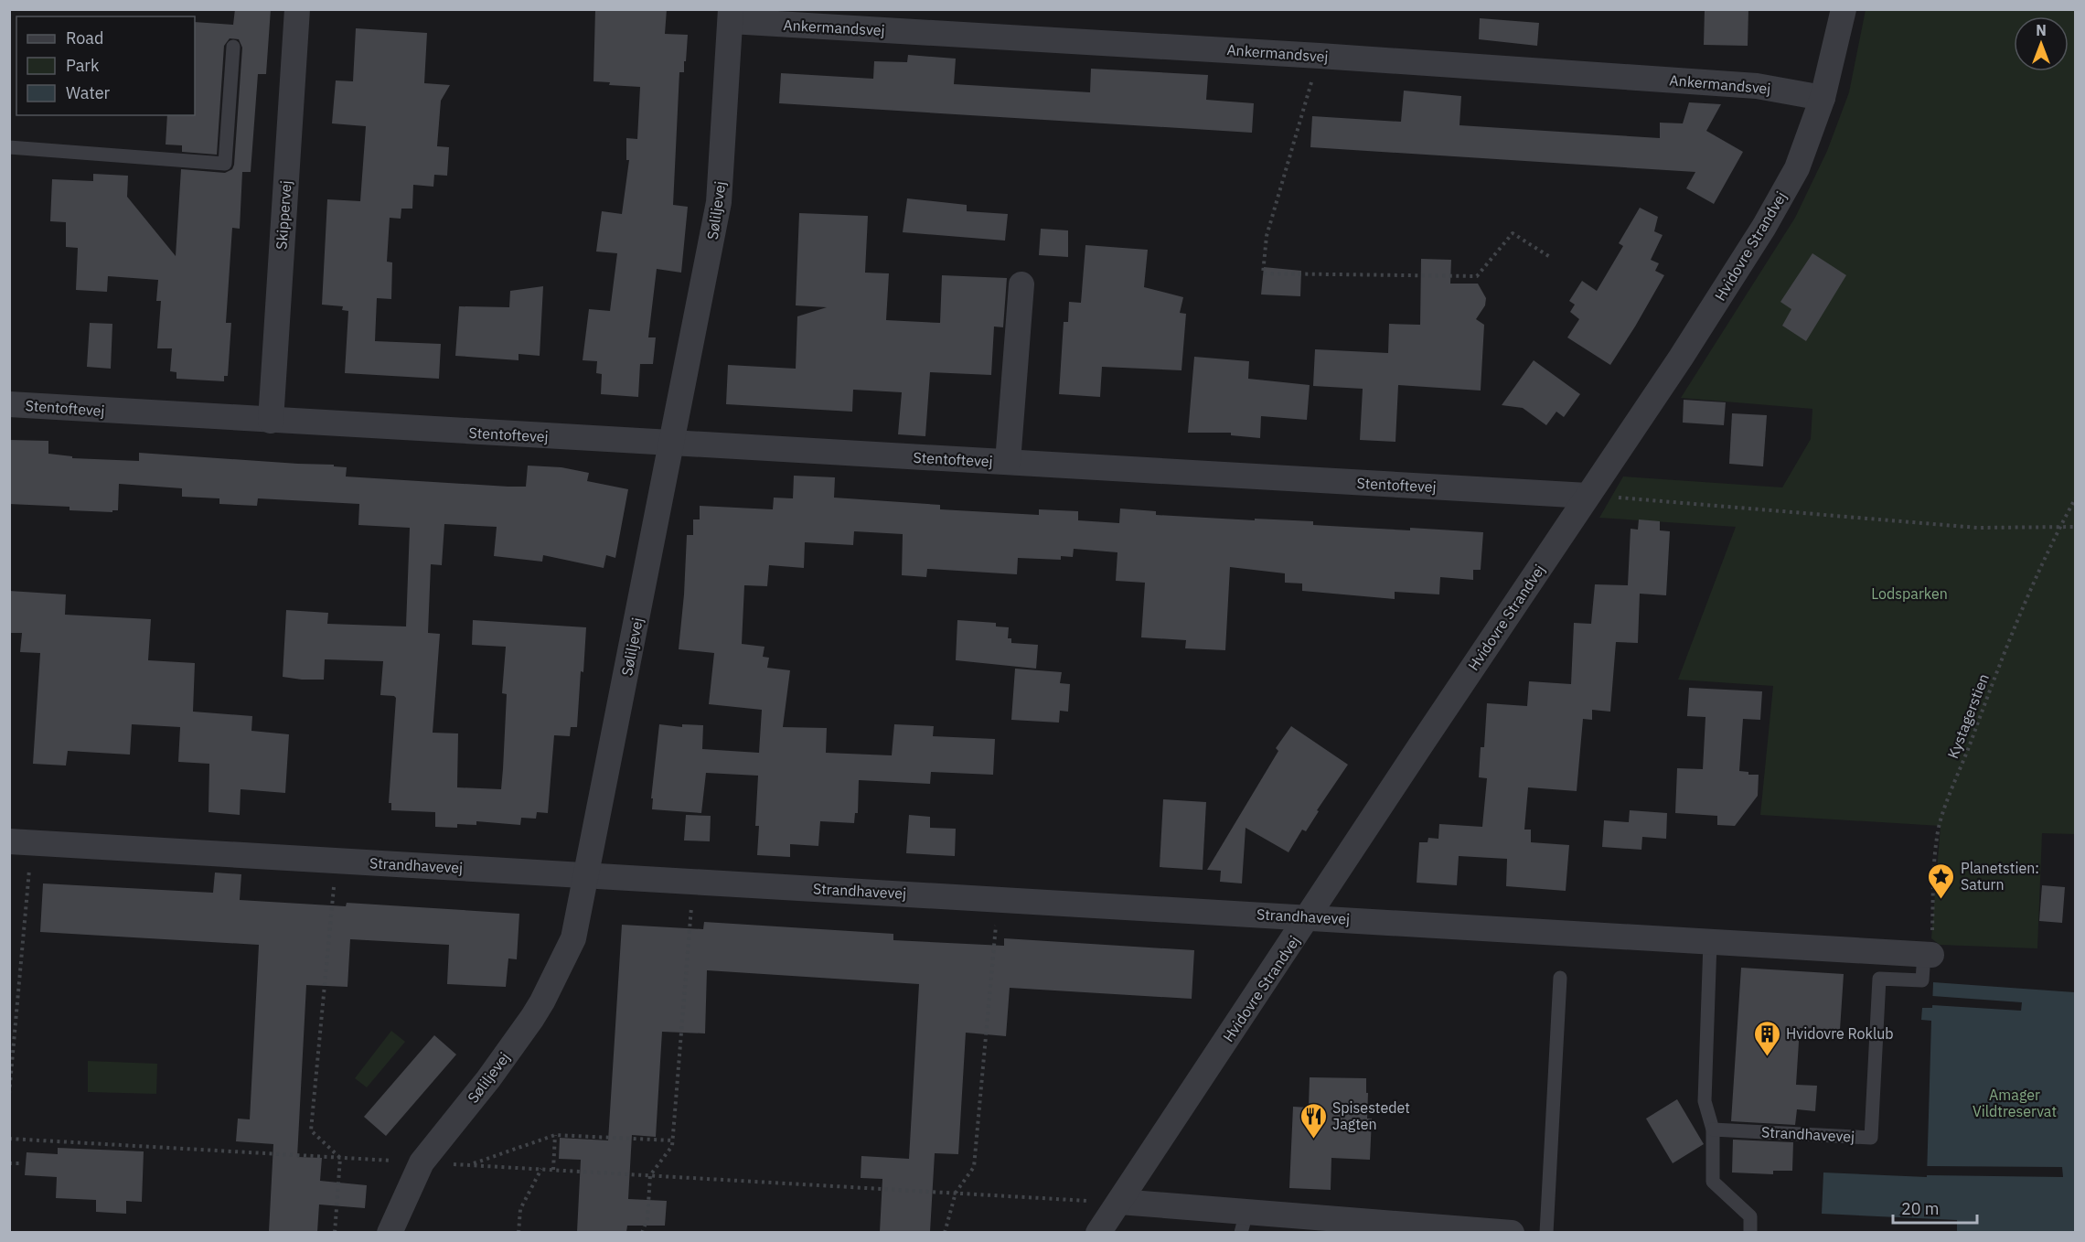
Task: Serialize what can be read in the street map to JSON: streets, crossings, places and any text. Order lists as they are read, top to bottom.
{
  "streets": {
    "street": [
      "Ankermandsvej",
      "Søliljevej",
      "Skippervej",
      "Hvidovre Strandvej",
      "Stentoftevej",
      "Strandhavevej"
    ],
    "path": ["Kystagerstien"]
  },
  "crossings": [
    ["Ankermandsvej", "Søliljevej"],
    ["Ankermandsvej", "Hvidovre Strandvej"],
    ["Søliljevej", "Stentoftevej"],
    ["Søliljevej", "Strandhavevej"],
    ["Skippervej", "Stentoftevej"],
    ["Hvidovre Strandvej", "Stentoftevej"],
    ["Hvidovre Strandvej", "Strandhavevej"],
    ["Kystagerstien", "Strandhavevej"]
  ],
  "parks": ["Lodsparken", "Amager Vildtreservat"],
  "places": {
    "place": ["Planetstien: Saturn"],
    "building": ["Hvidovre Roklub"],
    "restaurant": ["Spisestedet Jagten"]
  },
  "legend": ["Road", "Park", "Water"],
  "scale_bar": "20 m",
  "north": "top"
}
